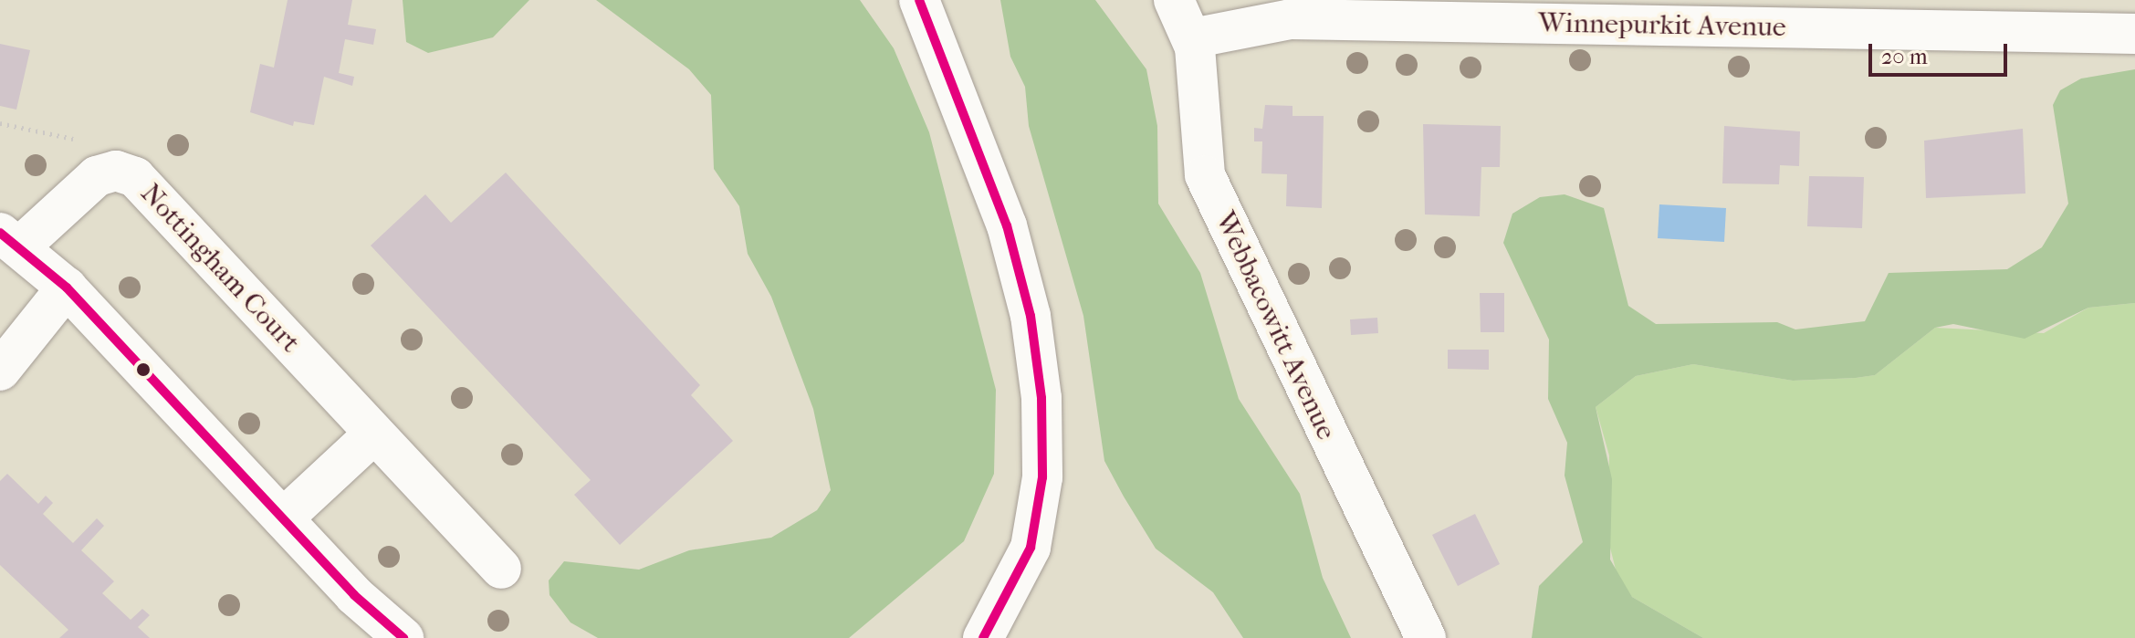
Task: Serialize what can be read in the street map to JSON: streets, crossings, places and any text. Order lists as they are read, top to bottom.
{
  "streets": {
    "street": ["Winnepurkit Avenue", "Nottingham Court", "Webbacowitt Avenue"]
  },
  "crossings": [
    ["Winnepurkit Avenue", "Webbacowitt Avenue"]
  ],
  "scale_bar": "20 m"
}
